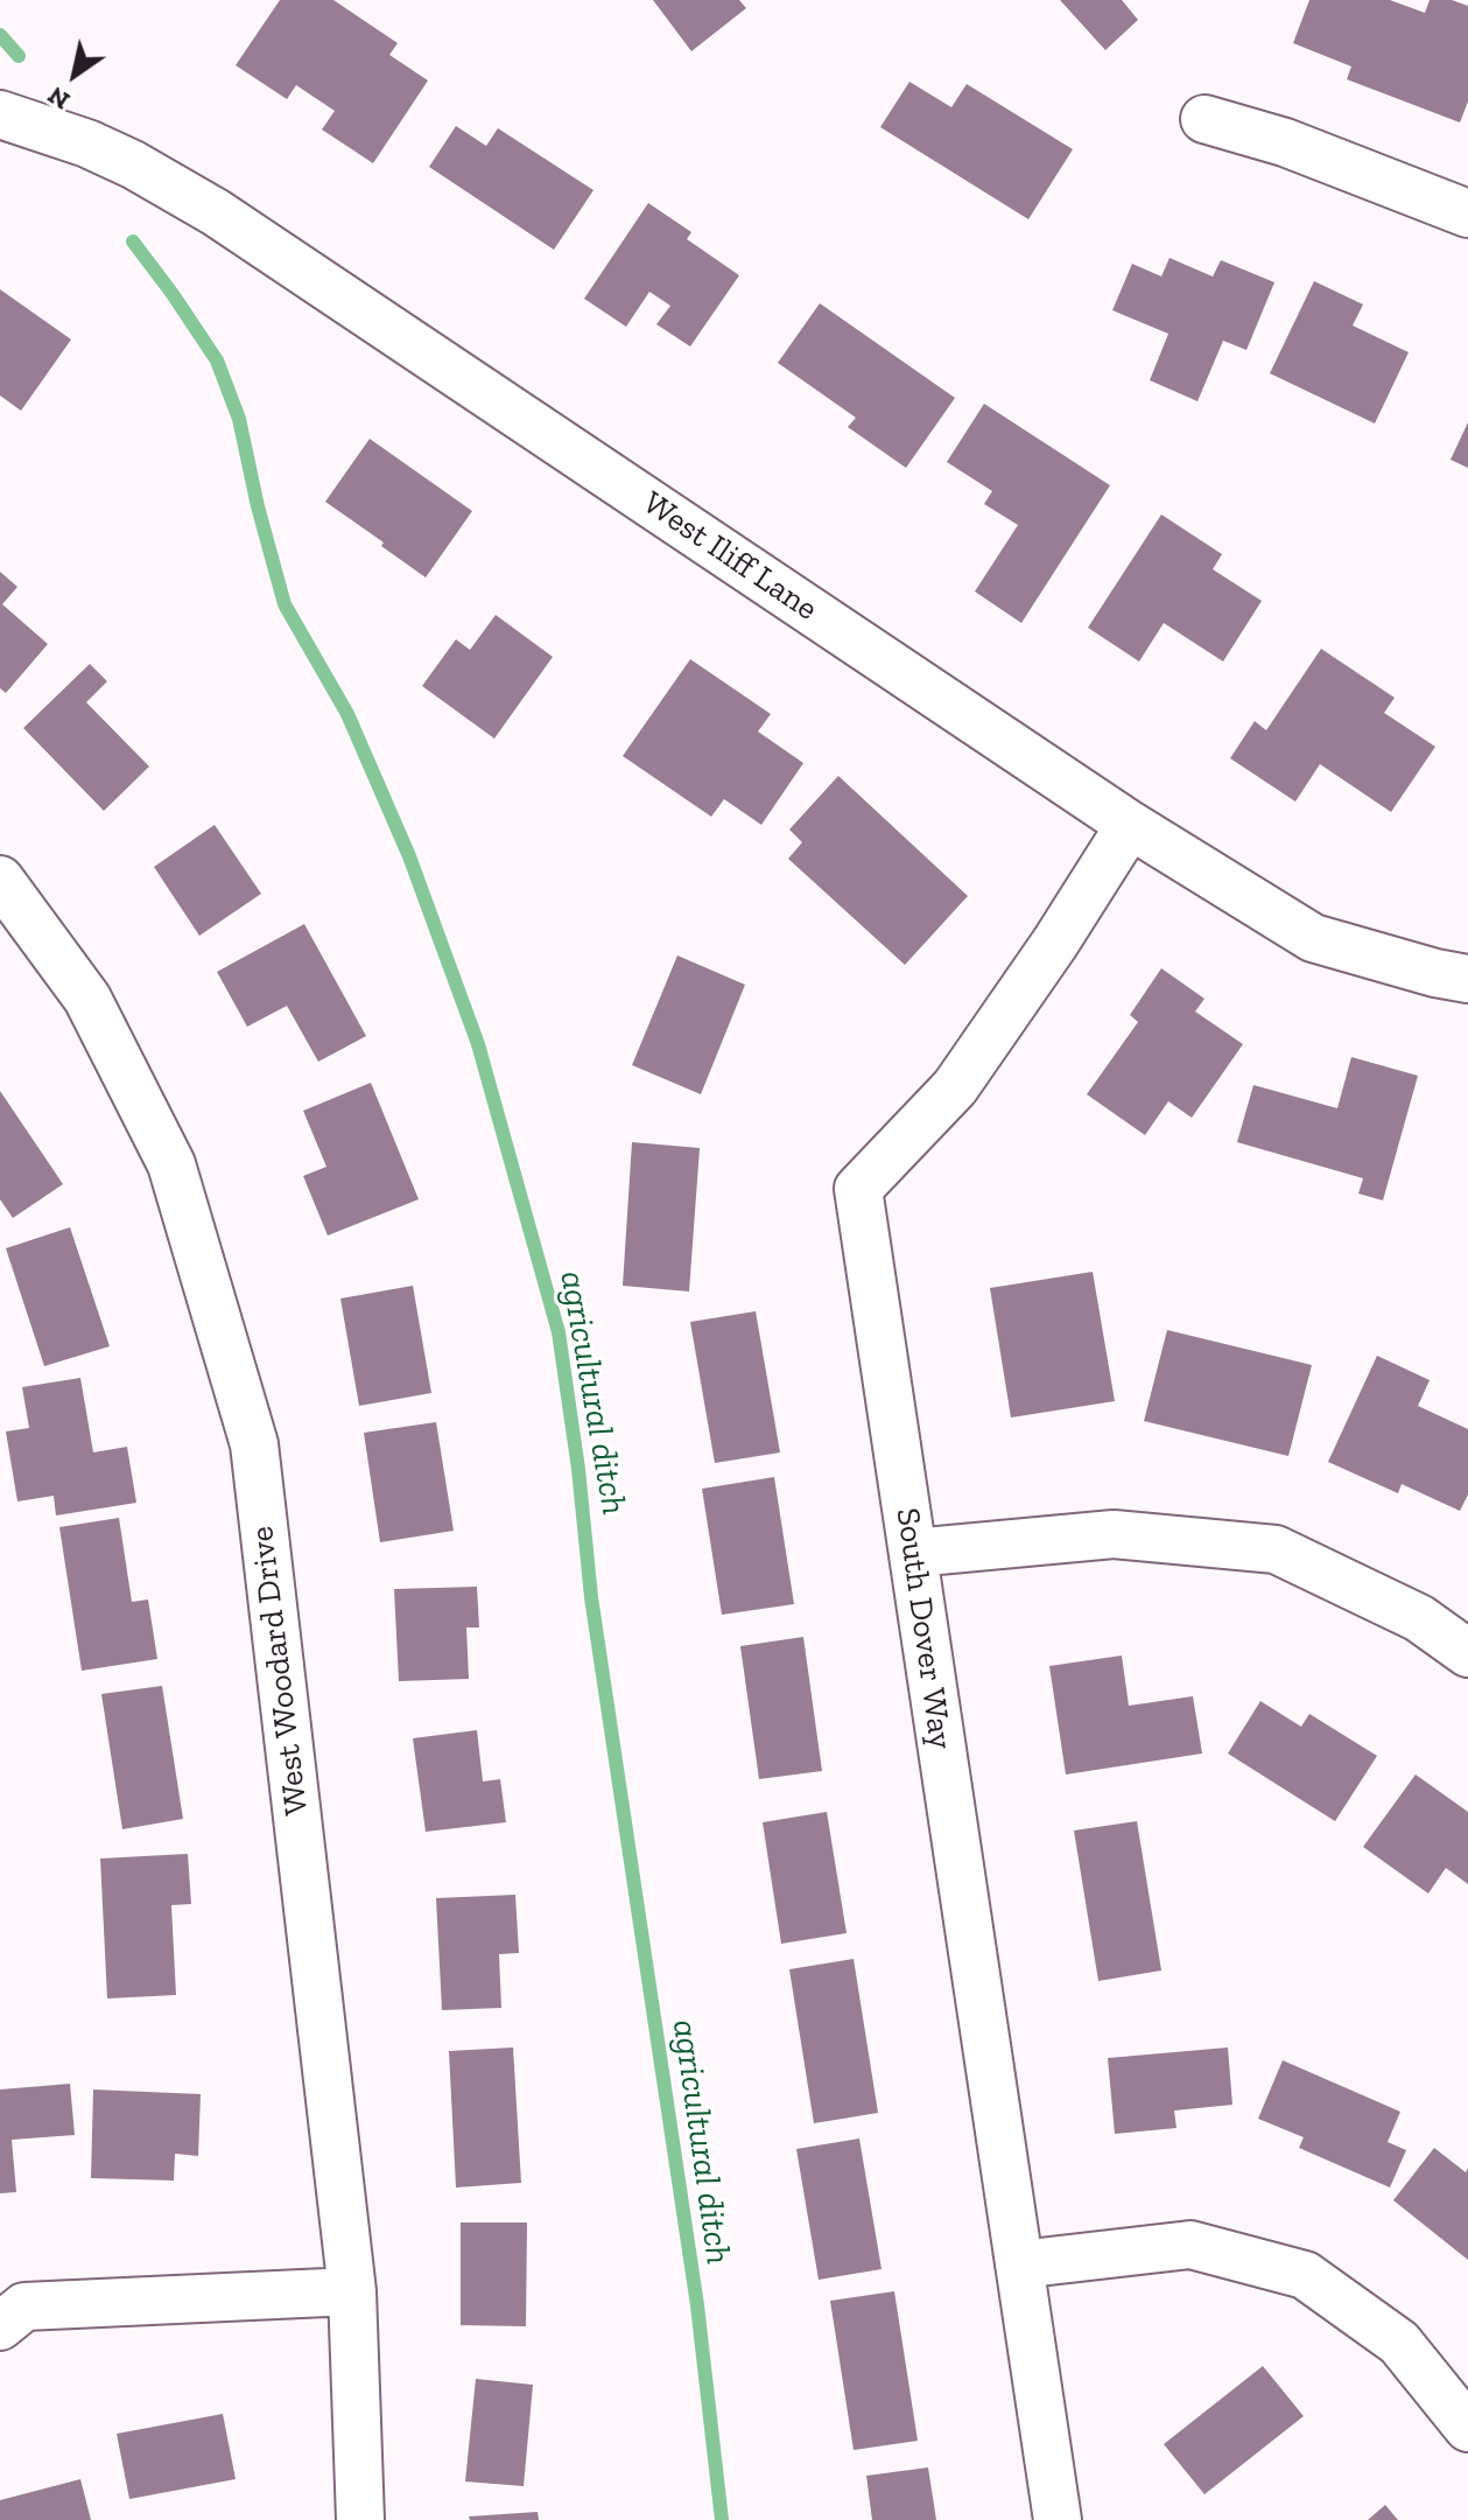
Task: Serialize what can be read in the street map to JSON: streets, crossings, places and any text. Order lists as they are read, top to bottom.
{
  "streets": {
    "street": ["West Iliff Lane", "South Dover Way", "West Woodard Drive"]
  },
  "crossings": [
    ["West Iliff Lane", "South Dover Way"]
  ],
  "water": ["agricultural ditch"],
  "north": "bottom left"
}
